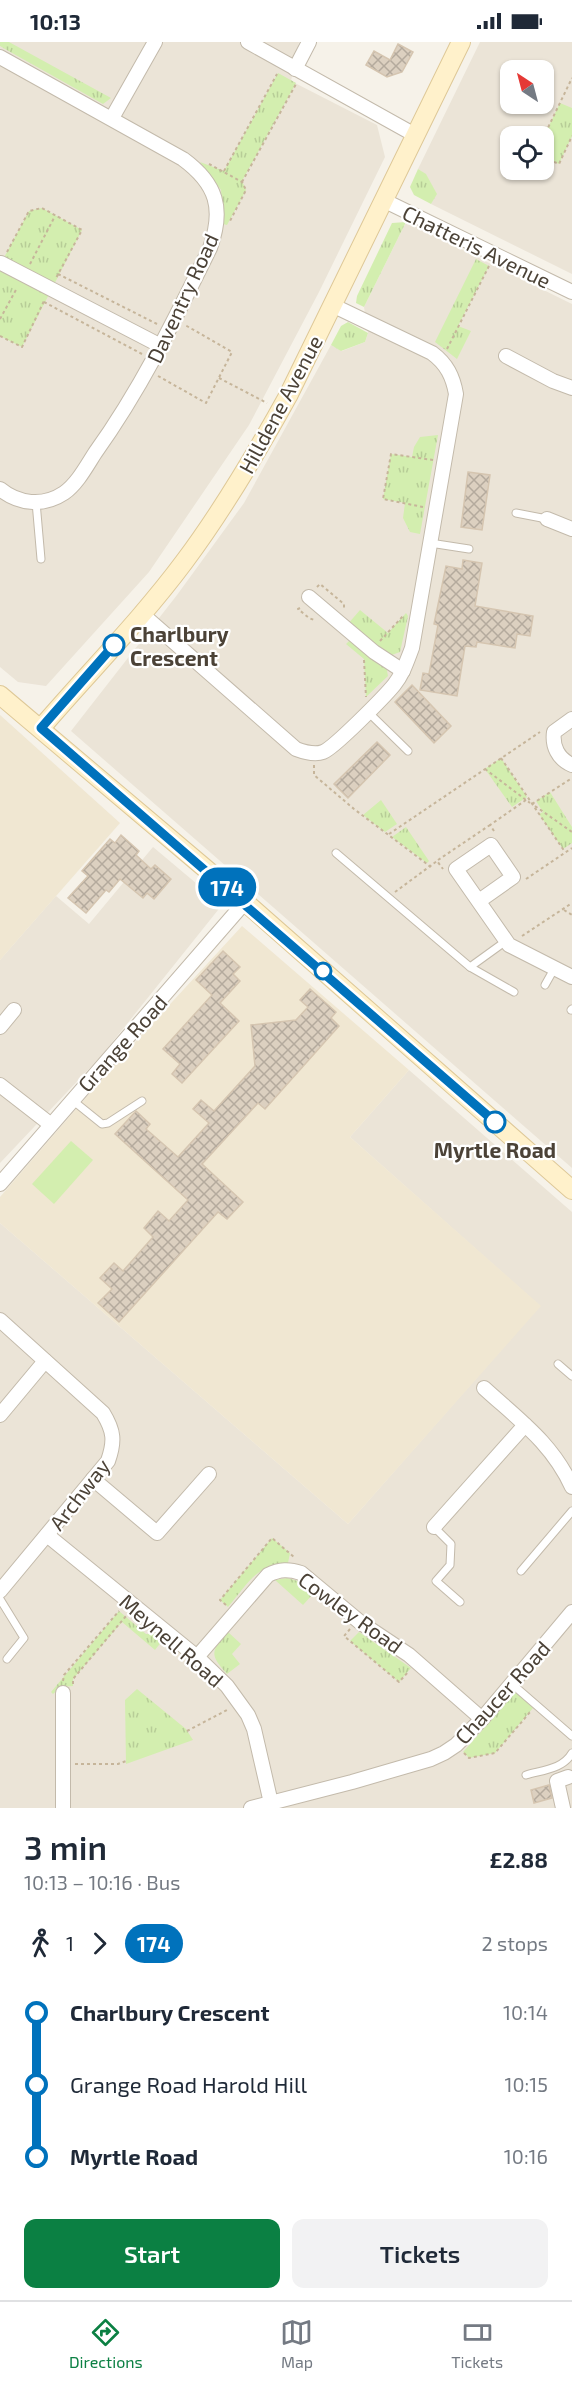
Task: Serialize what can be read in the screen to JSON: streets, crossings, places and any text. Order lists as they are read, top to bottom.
{
  "streets": {
    "street": [
      "Chatteris Avenue",
      "Daventry Road",
      "Hilldene Avenue",
      "Grange Road",
      "Archway",
      "Cowley Road",
      "Meynell Road",
      "Chaucer Road"
    ]
  },
  "crossings": [
    ["Chatteris Avenue", "Hilldene Avenue"],
    ["Archway", "Meynell Road"],
    ["Cowley Road", "Meynell Road"],
    ["Cowley Road", "Chaucer Road"],
    ["Meynell Road", "Chaucer Road"]
  ],
  "places": ["Charlbury Crescent", "Myrtle Road"],
  "lines": ["bus line 174"],
  "north": "top left",
  "page": {
    "status": "10:13",
    "on_map": "174",
    "heading": ["3 min", "10:13 – 10:16 · Bus", "£2.88"],
    "legs": ["1", "174", "2 stops"],
    "list": [
      {
        "name": "Charlbury Crescent",
        "value": "10:14"
      },
      {
        "name": "Grange Road Harold Hill",
        "value": "10:15"
      },
      {
        "name": "Myrtle Road",
        "value": "10:16"
      }
    ],
    "buttons": ["Start", "Tickets"],
    "tabs": ["Directions", "Map", "Tickets"]
  }
}
